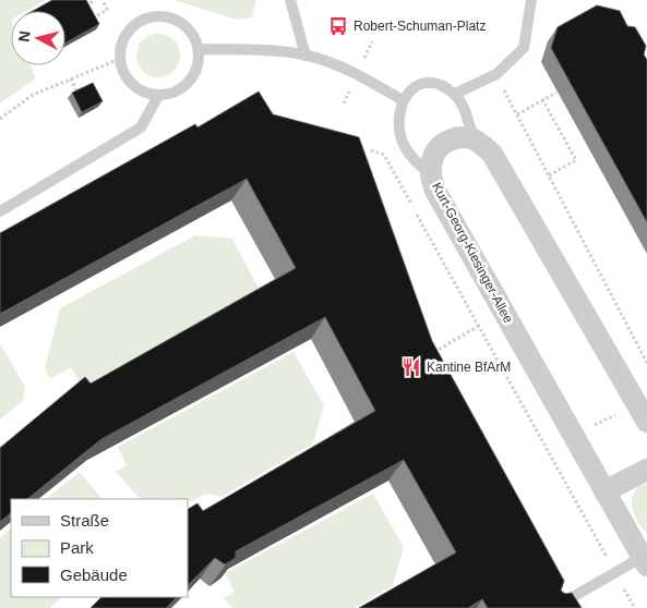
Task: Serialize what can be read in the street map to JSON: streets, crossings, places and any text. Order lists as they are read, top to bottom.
{
  "streets": {
    "street": ["Kurt-Georg-Kiesinger-Allee"]
  },
  "places": {
    "bus stop": ["Robert-Schuman-Platz"],
    "restaurant": ["Kantine BfArM"]
  },
  "legend": ["Straße", "Park", "Gebäude"],
  "north": "left"
}
